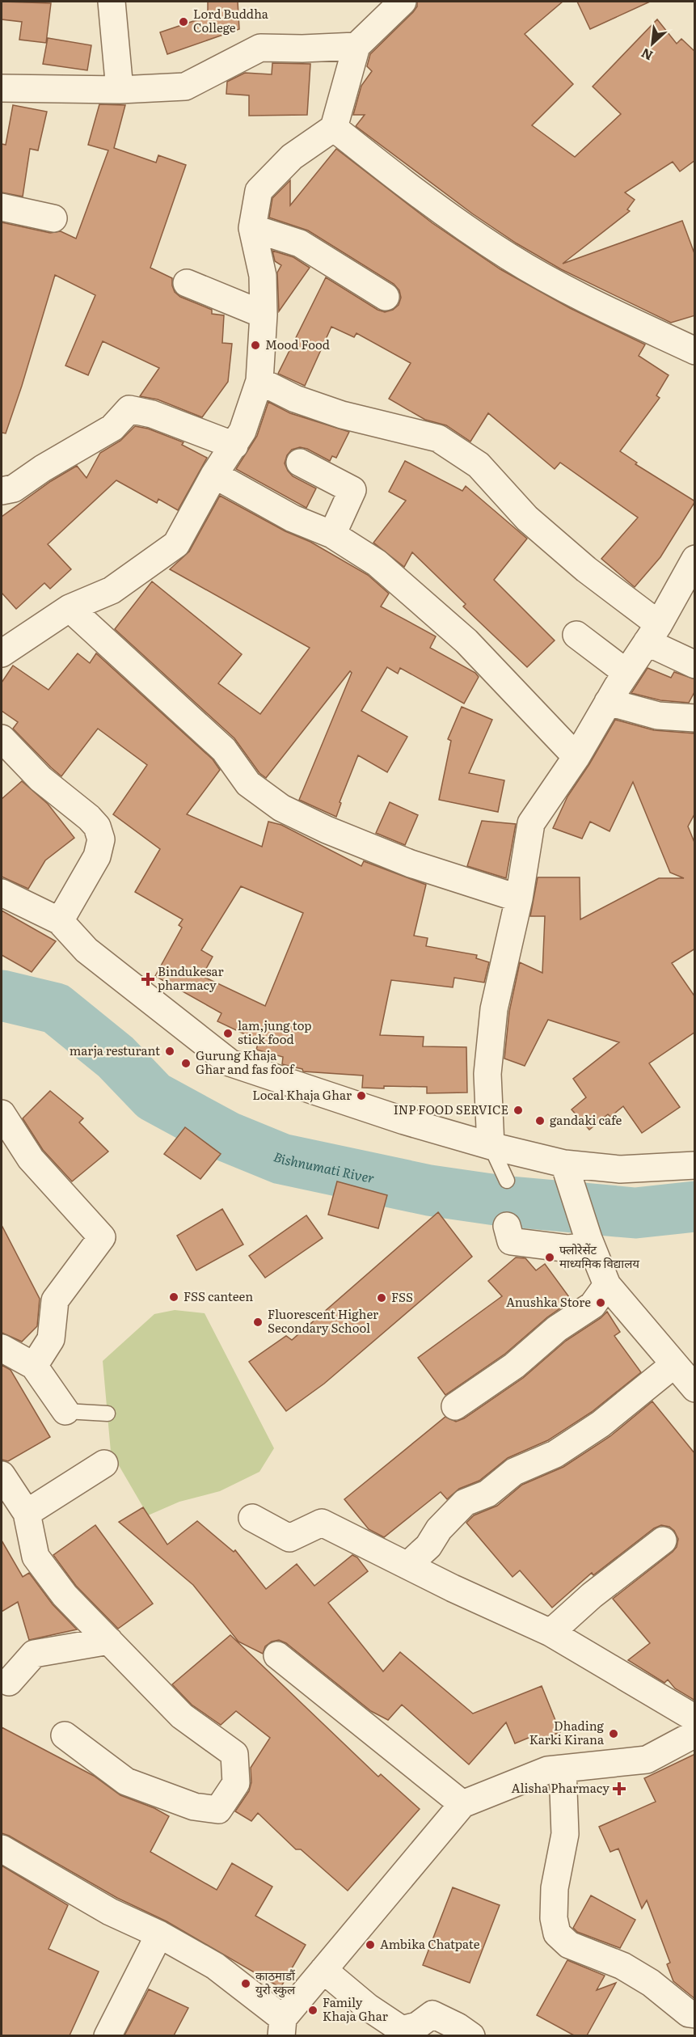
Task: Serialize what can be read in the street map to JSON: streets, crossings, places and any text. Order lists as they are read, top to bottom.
{
  "water": ["Bishnumati River"],
  "places": {
    "other": [
      "Lord Buddha College",
      "Mood Food",
      "lam,jung top stick food",
      "marja resturant",
      "Gurung Khaja Ghar and fas foof",
      "Local Khaja Ghar",
      "INP FOOD SERVICE",
      "gandaki cafe",
      "फ्लोरेसेंट माध्यमिक विद्यालय",
      "FSS canteen",
      "FSS",
      "Anushka Store",
      "Fluorescent Higher Secondary School",
      "Dhading Karki Kirana",
      "Ambika Chatpate",
      "काठमाडौं युरो स्कुल",
      "Family Khaja Ghar"
    ],
    "health": ["Bindukesar pharmacy", "Alisha Pharmacy"]
  },
  "north": "bottom left"
}
